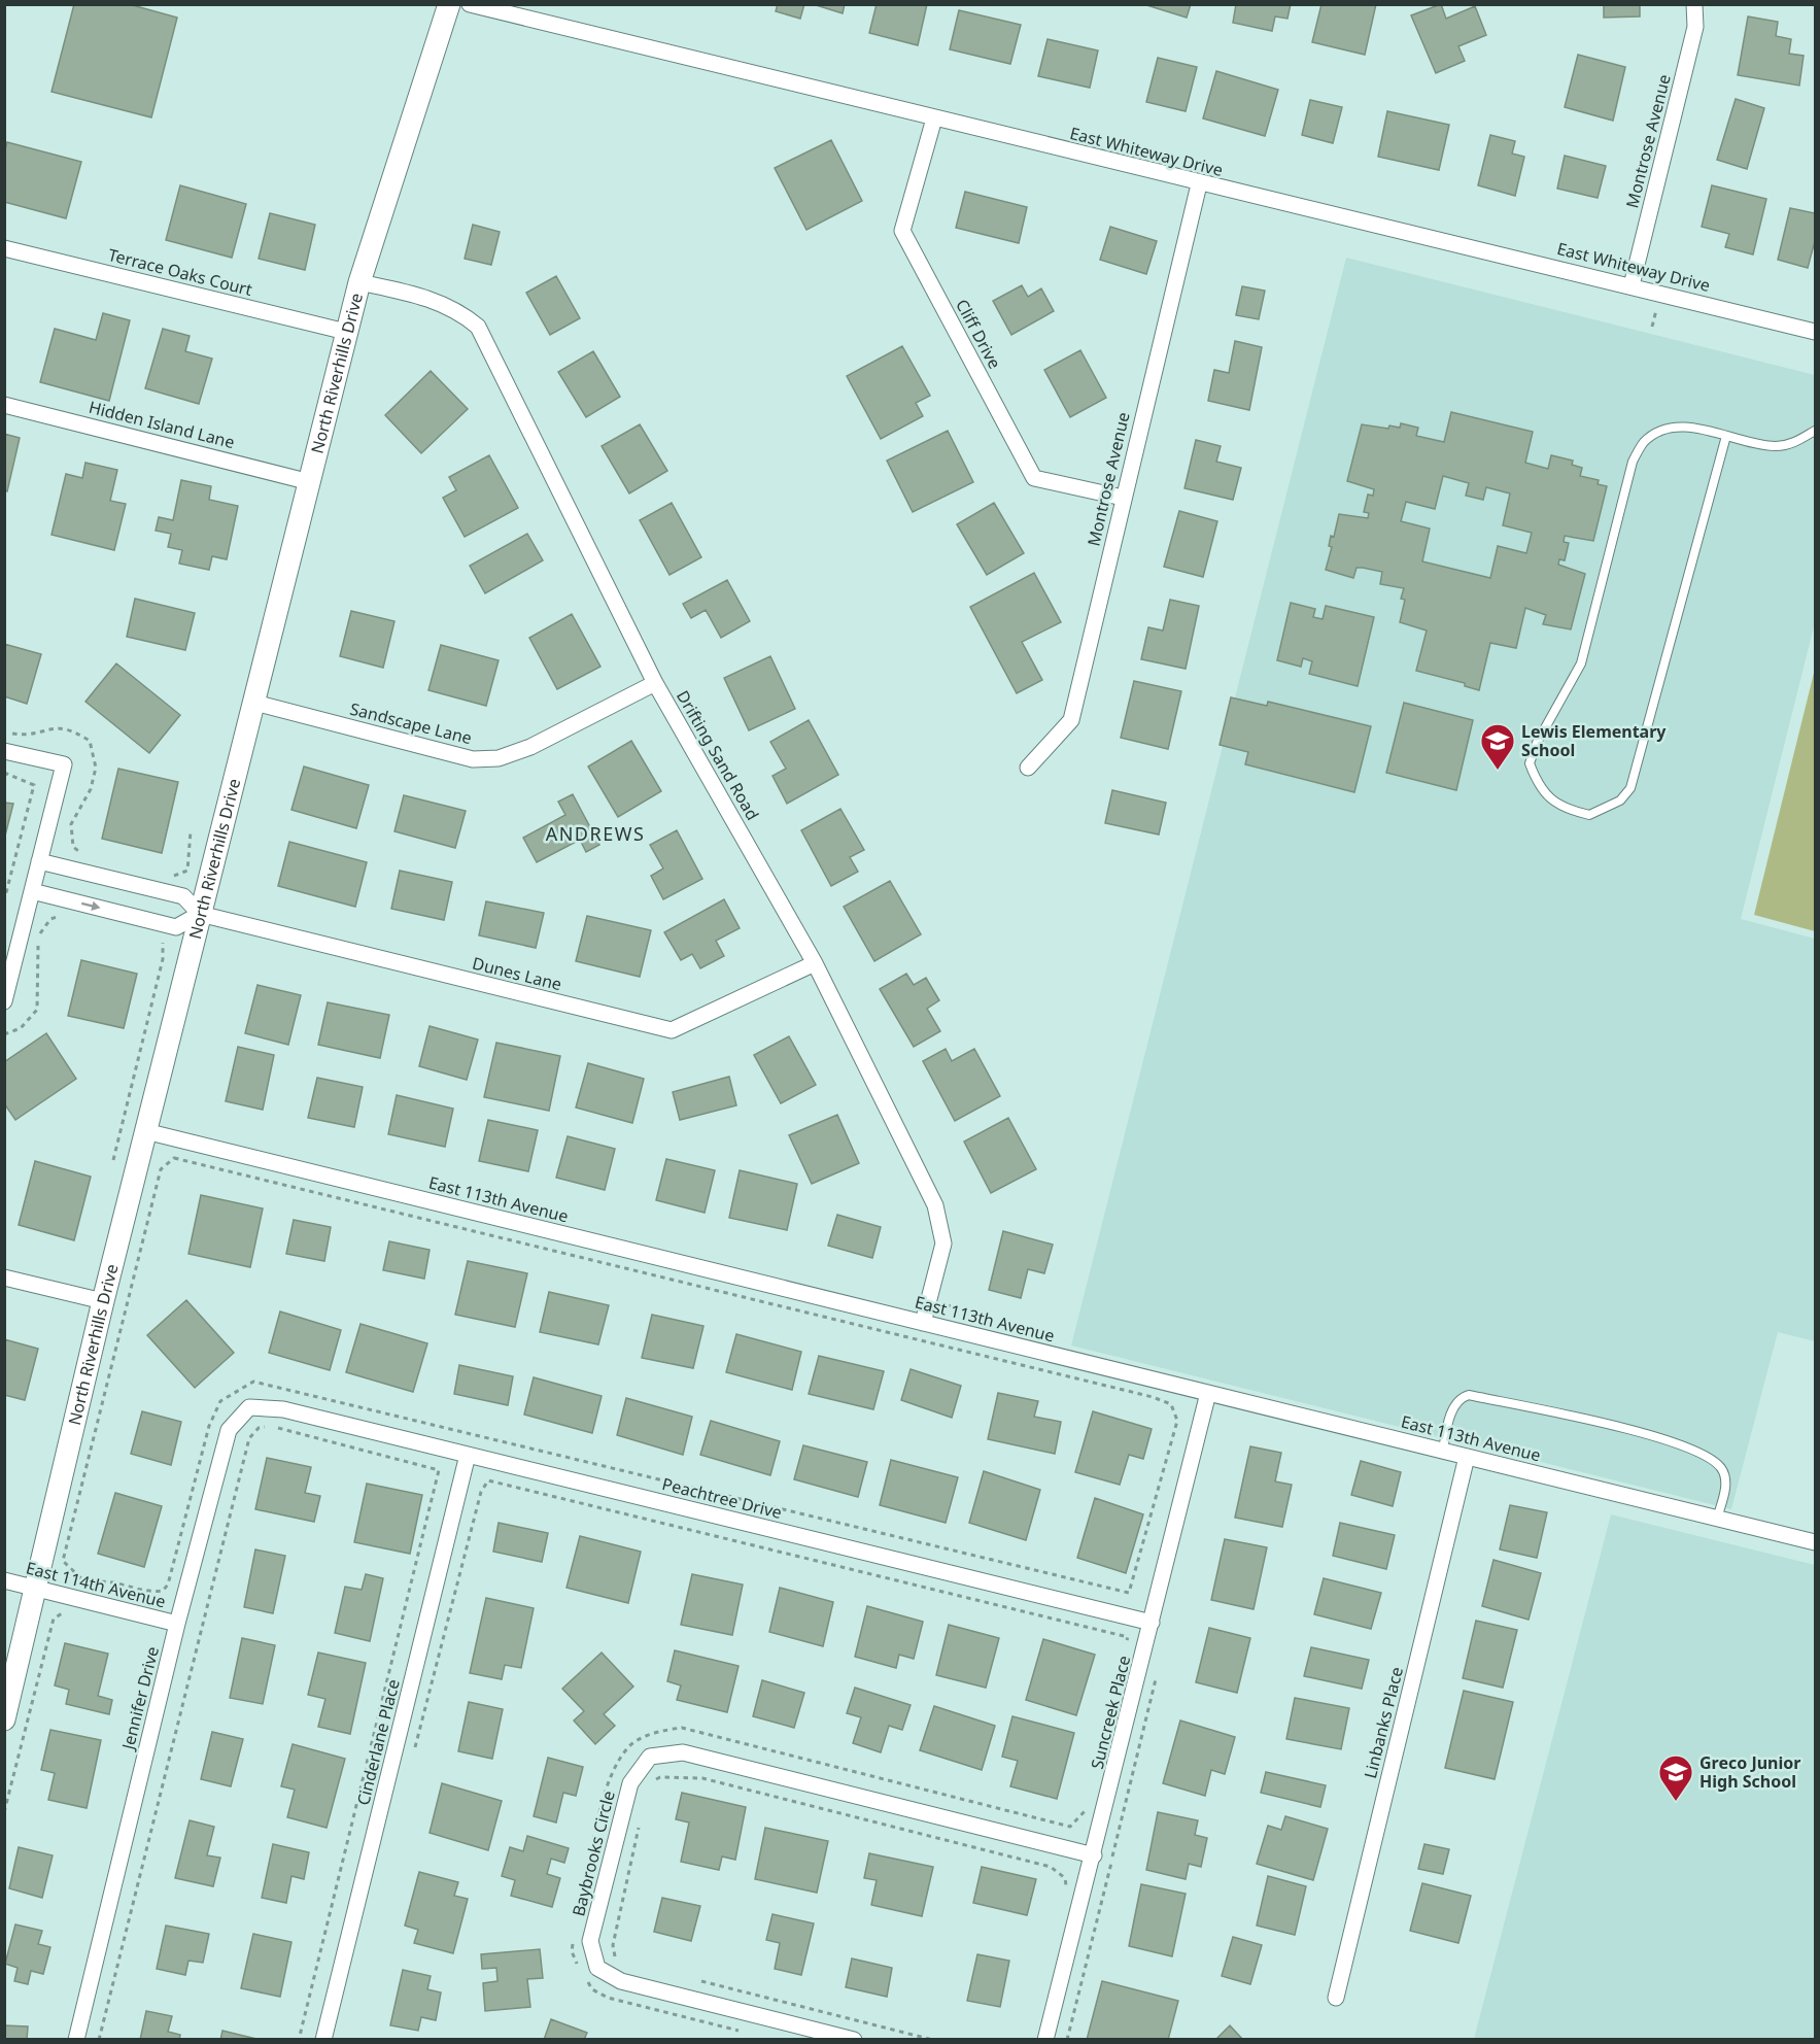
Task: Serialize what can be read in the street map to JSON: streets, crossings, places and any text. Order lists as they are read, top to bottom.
{
  "streets": {
    "street": [
      "Montrose Avenue",
      "East Whiteway Drive",
      "Terrace Oaks Court",
      "Cliff Drive",
      "North Riverhills Drive",
      "Hidden Island Lane",
      "Sandscape Lane",
      "Drifting Sand Road",
      "Dunes Lane",
      "East 113th Avenue",
      "Peachtree Drive",
      "East 114th Avenue",
      "Jennifer Drive",
      "Suncreek Place",
      "Linbanks Place",
      "Cinderlane Place",
      "Baybrooks Circle"
    ]
  },
  "crossings": [
    ["Montrose Avenue", "East Whiteway Drive"],
    ["Montrose Avenue", "Cliff Drive"],
    ["East Whiteway Drive", "Cliff Drive"],
    ["Terrace Oaks Court", "North Riverhills Drive"],
    ["North Riverhills Drive", "Hidden Island Lane"],
    ["North Riverhills Drive", "Sandscape Lane"],
    ["North Riverhills Drive", "Drifting Sand Road"],
    ["North Riverhills Drive", "Dunes Lane"],
    ["North Riverhills Drive", "East 113th Avenue"],
    ["North Riverhills Drive", "East 114th Avenue"],
    ["Sandscape Lane", "Drifting Sand Road"],
    ["Drifting Sand Road", "Dunes Lane"],
    ["Drifting Sand Road", "East 113th Avenue"],
    ["East 113th Avenue", "Suncreek Place"],
    ["East 113th Avenue", "Linbanks Place"],
    ["Peachtree Drive", "Jennifer Drive"],
    ["Peachtree Drive", "Suncreek Place"],
    ["Peachtree Drive", "Cinderlane Place"],
    ["East 114th Avenue", "Jennifer Drive"],
    ["Suncreek Place", "Baybrooks Circle"]
  ],
  "districts": ["ANDREWS"],
  "places": {
    "school or university": ["Lewis Elementary School", "Greco Junior High School"]
  }
}
